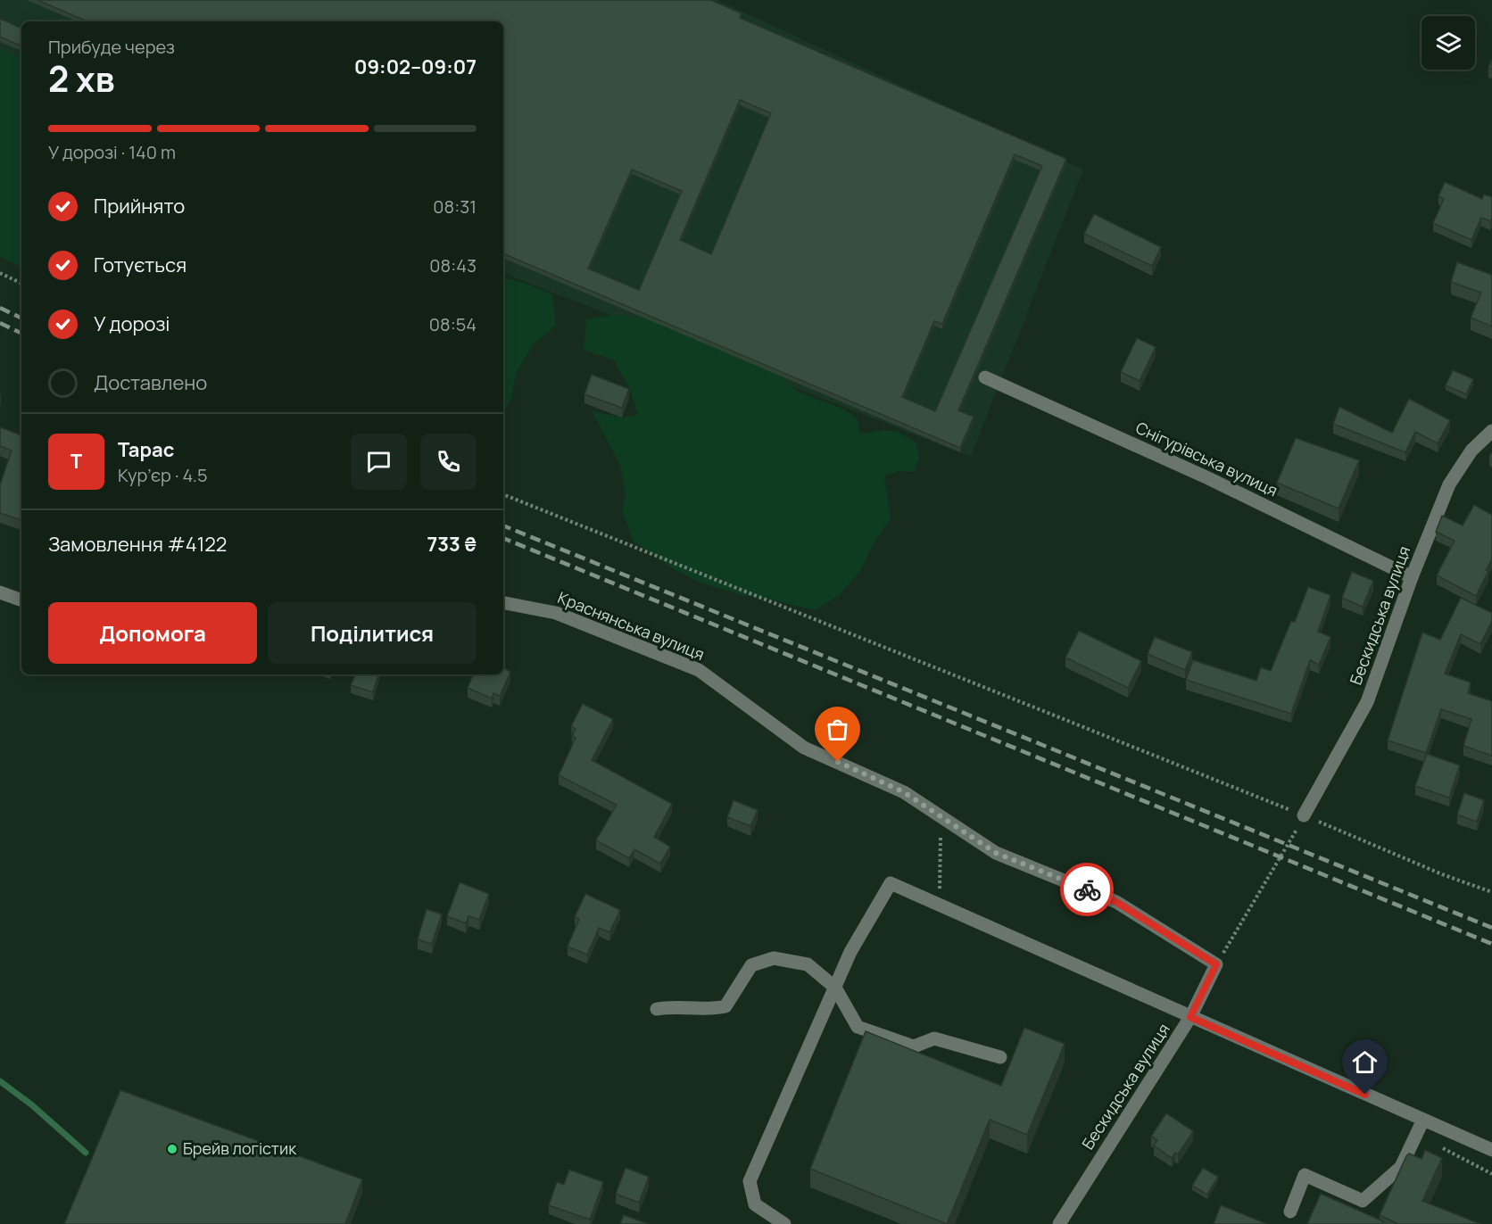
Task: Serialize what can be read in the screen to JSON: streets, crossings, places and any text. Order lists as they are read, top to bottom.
{
  "streets": {
    "street": ["Снігурівська вулиця", "Бескидська вулиця", "Краснянська вулиця"]
  },
  "crossings": [
    ["Снігурівська вулиця", "Бескидська вулиця"],
    ["Бескидська вулиця", "Краснянська вулиця"]
  ],
  "places": ["Брейв логістик"],
  "page": {
    "heading": ["2 хв", "Прибуде через", "09:02–09:07"],
    "panel": [
      "Тарас",
      "Кур’єр · 4.5",
      "Замовлення #4122",
      "733 ₴"
    ],
    "bar": "У дорозі · 140 m",
    "list": [
      ["Прийнято", "08:31"],
      ["Готується", "08:43"],
      ["У дорозі", "08:54"],
      "Доставлено"
    ],
    "round": "Т",
    "buttons": ["Допомога", "Поділитися"]
  }
}
